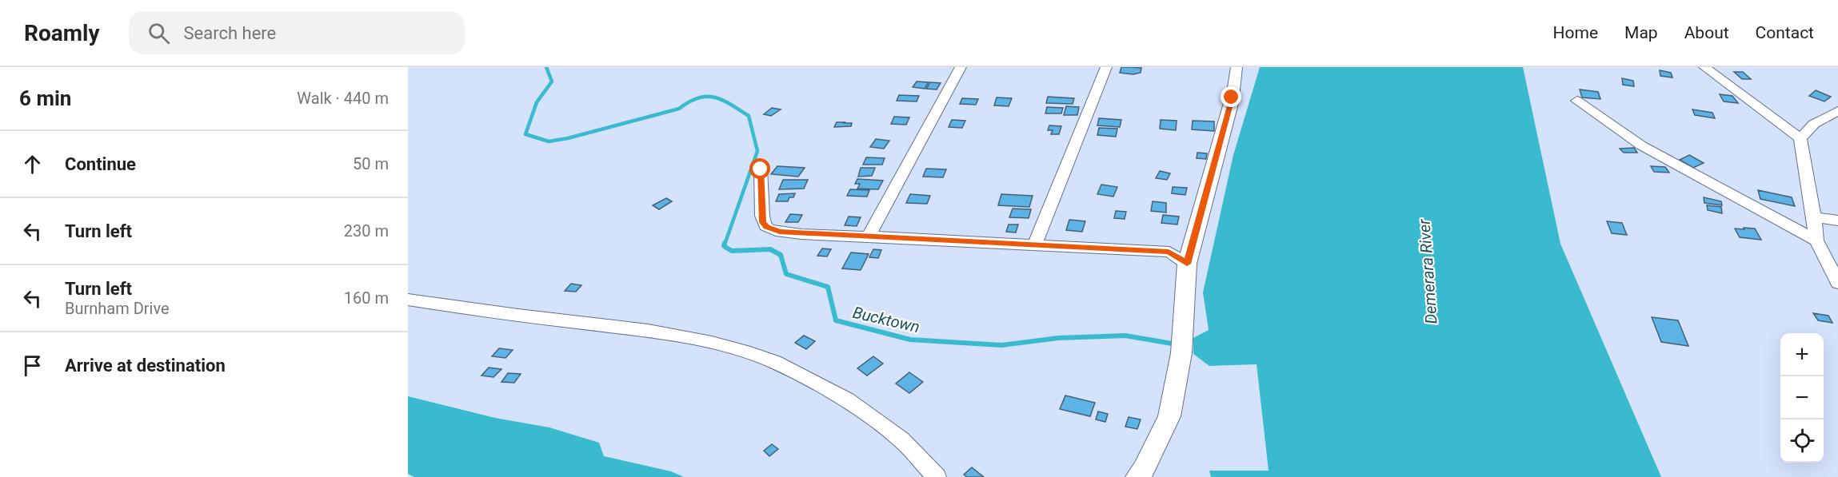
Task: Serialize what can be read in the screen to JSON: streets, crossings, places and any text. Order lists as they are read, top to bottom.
{
  "water": ["Demerara River", "Bucktown"],
  "page": {
    "header": "Roamly",
    "search": "Search here",
    "nav": [
      "Home",
      "Map",
      "About",
      "Contact"
    ],
    "heading": ["6 min", "Walk · 440 m"],
    "list": [
      ["Continue", "50 m"],
      ["Turn left", "230 m"],
      ["Turn left", "Burnham Drive", "160 m"],
      "Arrive at destination"
    ],
    "map_buttons": ["+", "−"]
  }
}
